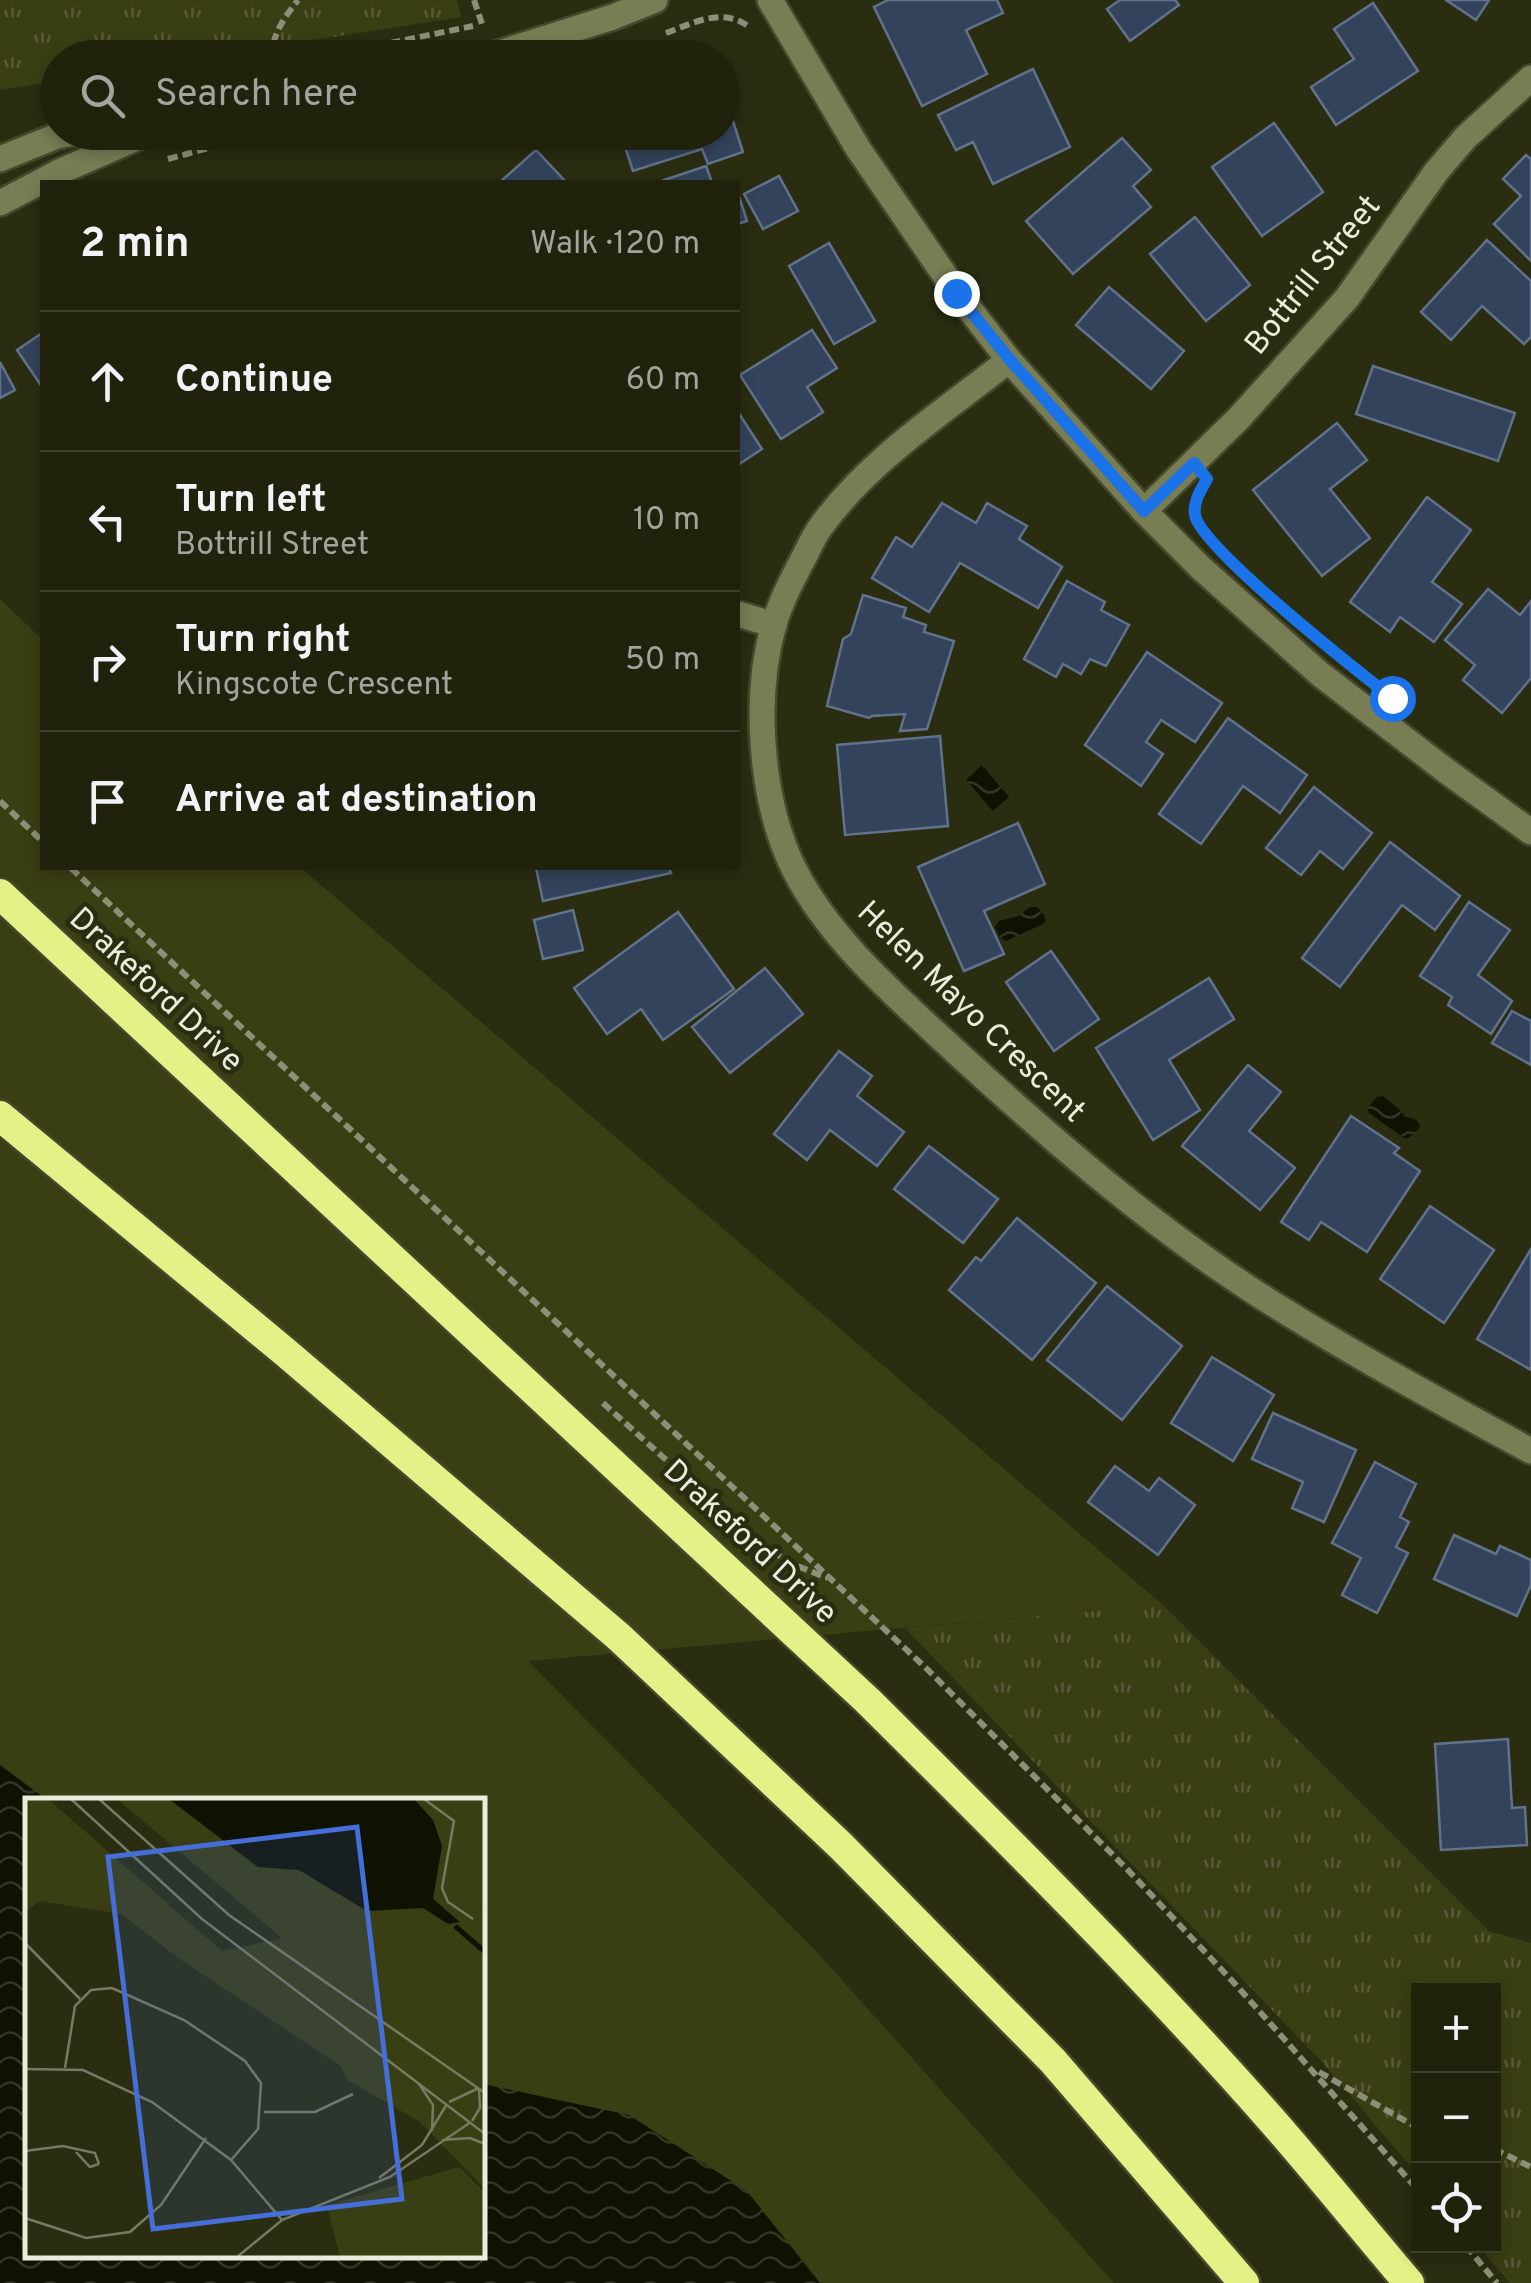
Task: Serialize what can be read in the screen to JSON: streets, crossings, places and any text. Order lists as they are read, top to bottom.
{
  "streets": {
    "highway": ["Drakeford Drive"],
    "street": ["Bottrill Street", "Helen Mayo Crescent"]
  },
  "page": {
    "search": "Search here",
    "heading": ["2 min", "Walk · 120 m"],
    "list": [
      ["Continue", "60 m"],
      ["Turn left", "Bottrill Street", "10 m"],
      ["Turn right", "Kingscote Crescent", "50 m"],
      "Arrive at destination"
    ],
    "map_buttons": ["+", "−"]
  }
}
